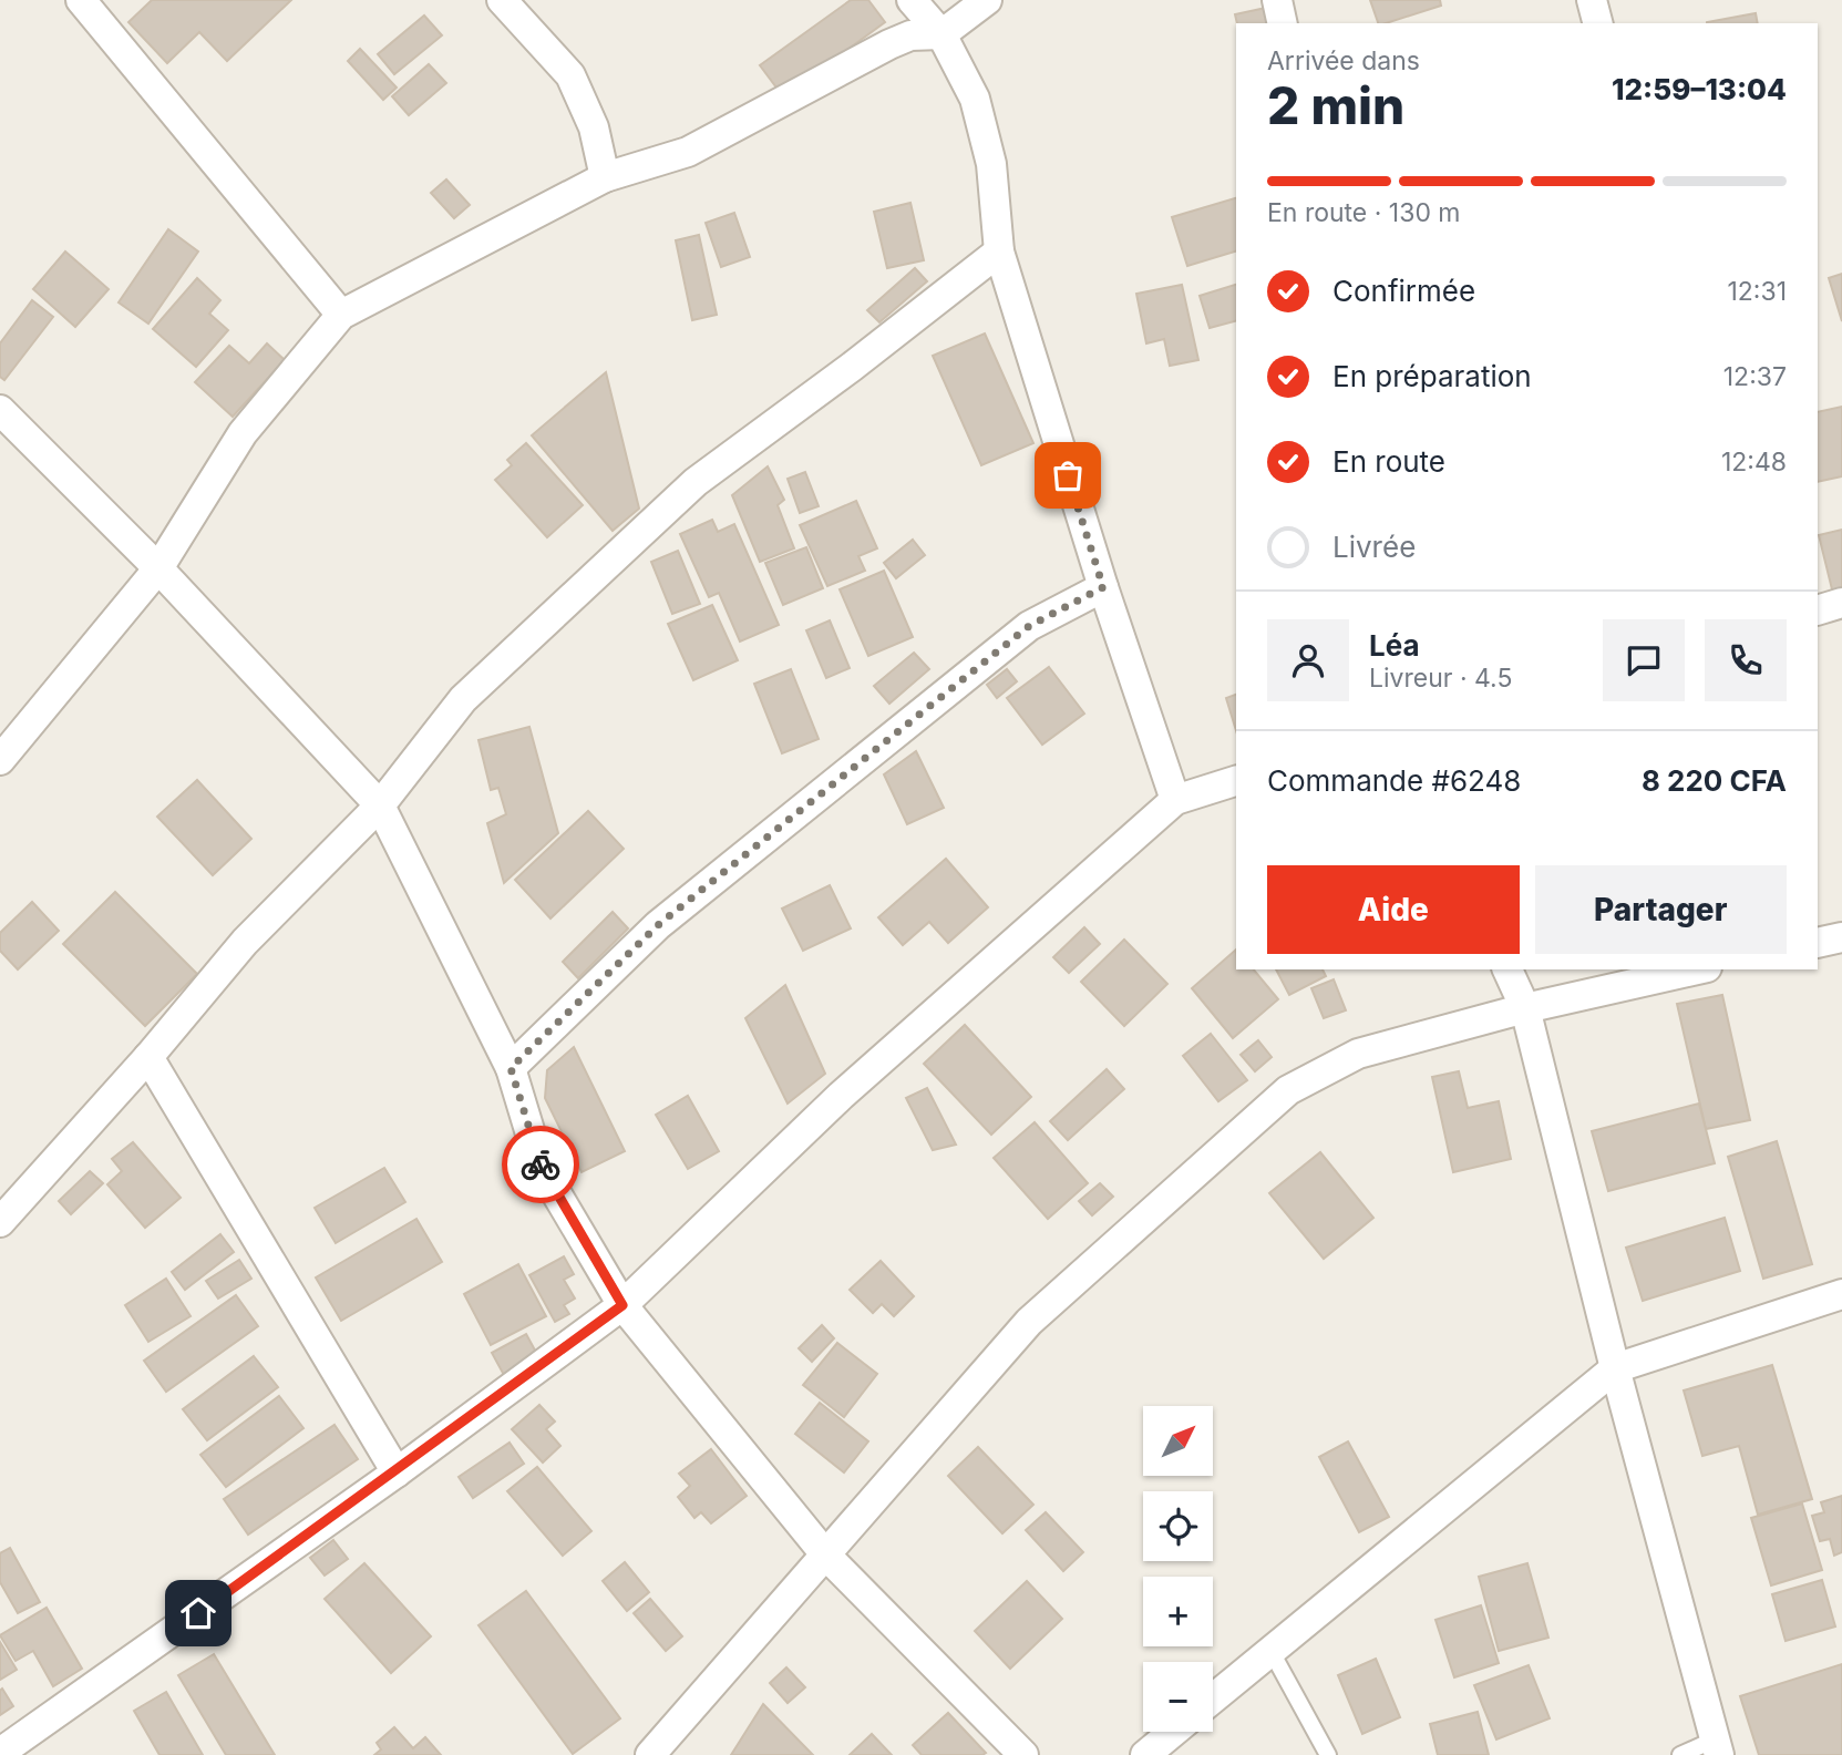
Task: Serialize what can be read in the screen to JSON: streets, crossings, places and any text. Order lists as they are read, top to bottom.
{
  "north": "top right",
  "page": {
    "heading": ["2 min", "Arrivée dans", "12:59–13:04"],
    "panel": [
      "Léa",
      "Livreur · 4.5",
      "Commande #6248",
      "8 220 CFA"
    ],
    "bar": "En route · 130 m",
    "list": [
      ["Confirmée", "12:31"],
      ["En préparation", "12:37"],
      ["En route", "12:48"],
      "Livrée"
    ],
    "buttons": ["Aide", "Partager"],
    "map_buttons": ["+", "−"]
  }
}
